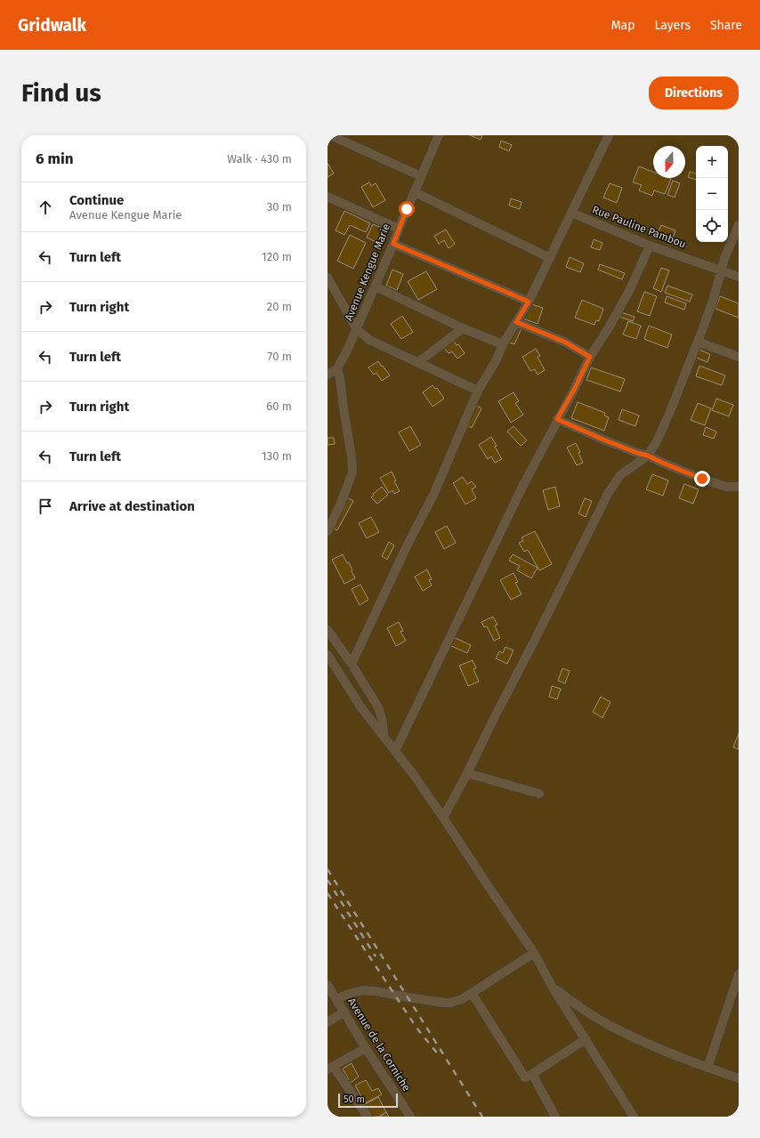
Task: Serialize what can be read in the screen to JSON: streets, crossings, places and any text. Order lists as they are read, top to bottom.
{
  "streets": {
    "street": ["Rue Pauline Pambou", "Avenue Kengue Marie", "Avenue de la Corniche"]
  },
  "scale_bar": "50 m",
  "north": "bottom",
  "page": {
    "header": "Gridwalk",
    "nav": ["Map", "Layers", "Share"],
    "buttons": "Directions",
    "title": "Find us",
    "heading": ["6 min", "Walk · 430 m"],
    "map_buttons": ["+", "−"],
    "list": [
      ["Continue", "Avenue Kengue Marie", "30 m"],
      ["Turn left", "120 m"],
      ["Turn right", "20 m"],
      ["Turn left", "70 m"],
      ["Turn right", "60 m"],
      ["Turn left", "130 m"],
      "Arrive at destination"
    ],
    "scale": "50 m"
  }
}
